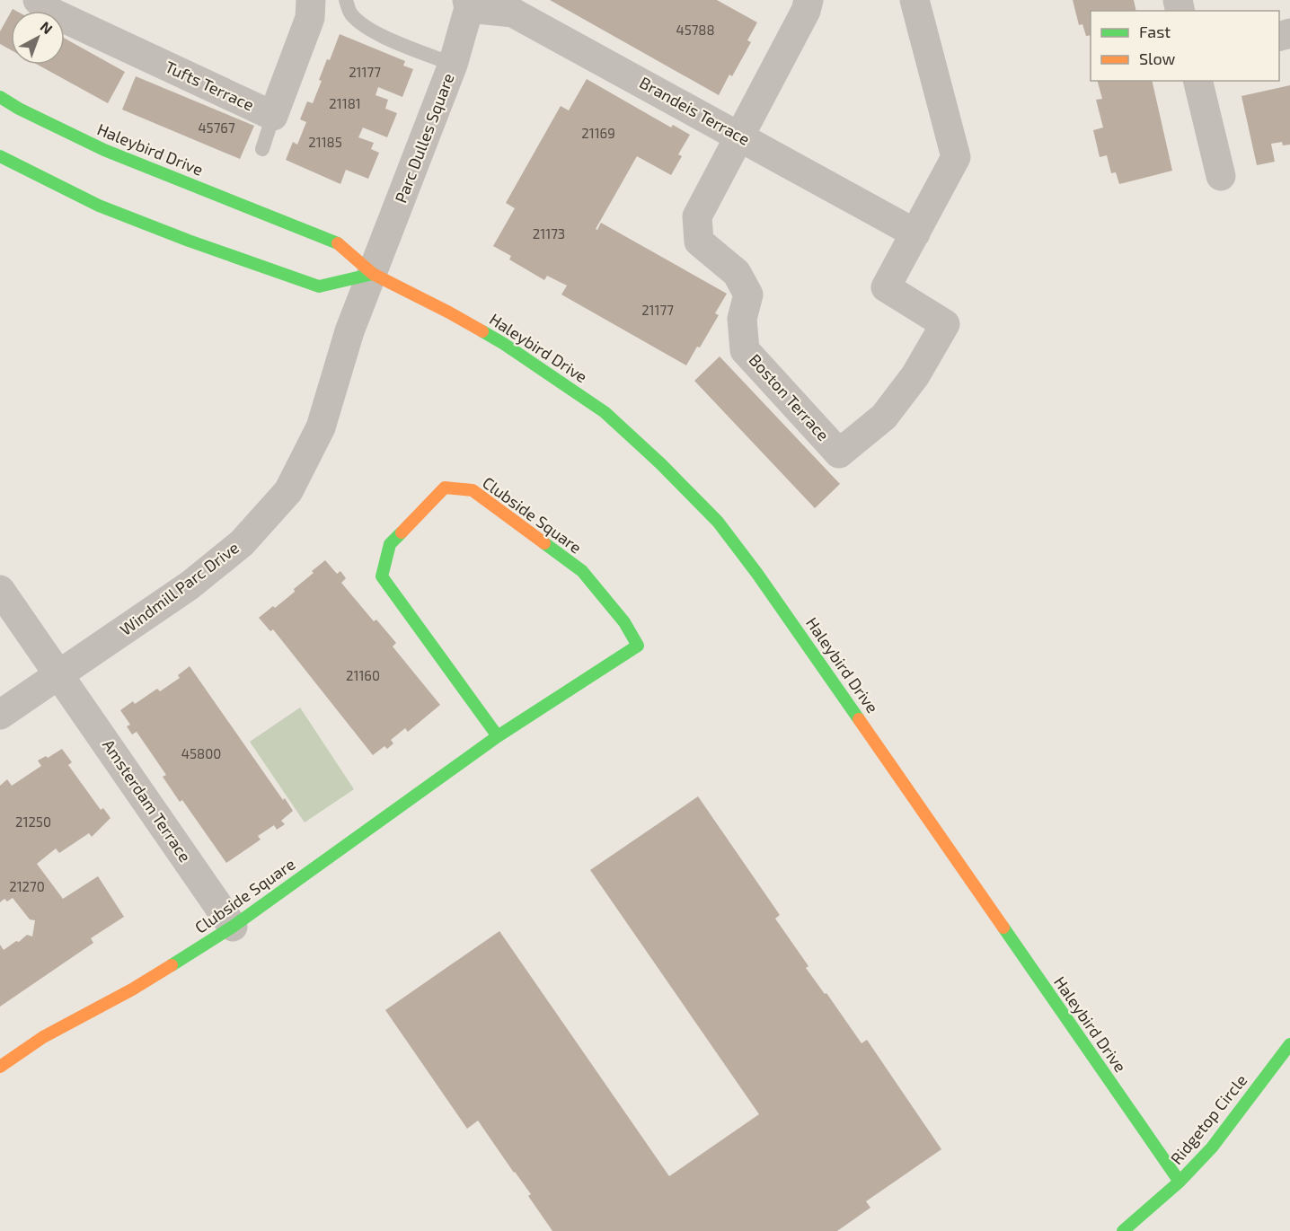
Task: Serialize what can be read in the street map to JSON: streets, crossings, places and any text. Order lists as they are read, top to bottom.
{
  "streets": {
    "street": [
      "Tufts Terrace",
      "Brandeis Terrace",
      "Parc Dulles Square",
      "Haleybird Drive",
      "Boston Terrace",
      "Clubside Square",
      "Windmill Parc Drive",
      "Amsterdam Terrace",
      "Ridgetop Circle"
    ]
  },
  "crossings": [
    ["Brandeis Terrace", "Parc Dulles Square"],
    ["Brandeis Terrace", "Boston Terrace"],
    ["Parc Dulles Square", "Haleybird Drive"],
    ["Parc Dulles Square", "Windmill Parc Drive"],
    ["Haleybird Drive", "Windmill Parc Drive"],
    ["Haleybird Drive", "Ridgetop Circle"],
    ["Clubside Square", "Amsterdam Terrace"],
    ["Windmill Parc Drive", "Amsterdam Terrace"]
  ],
  "house_numbers": [
    "45788",
    "21177",
    "21181",
    "45767",
    "21169",
    "21185",
    "21173",
    "21177",
    "21160",
    "45800",
    "21250",
    "21270"
  ],
  "legend": ["Fast", "Slow"],
  "north": "top right"
}
